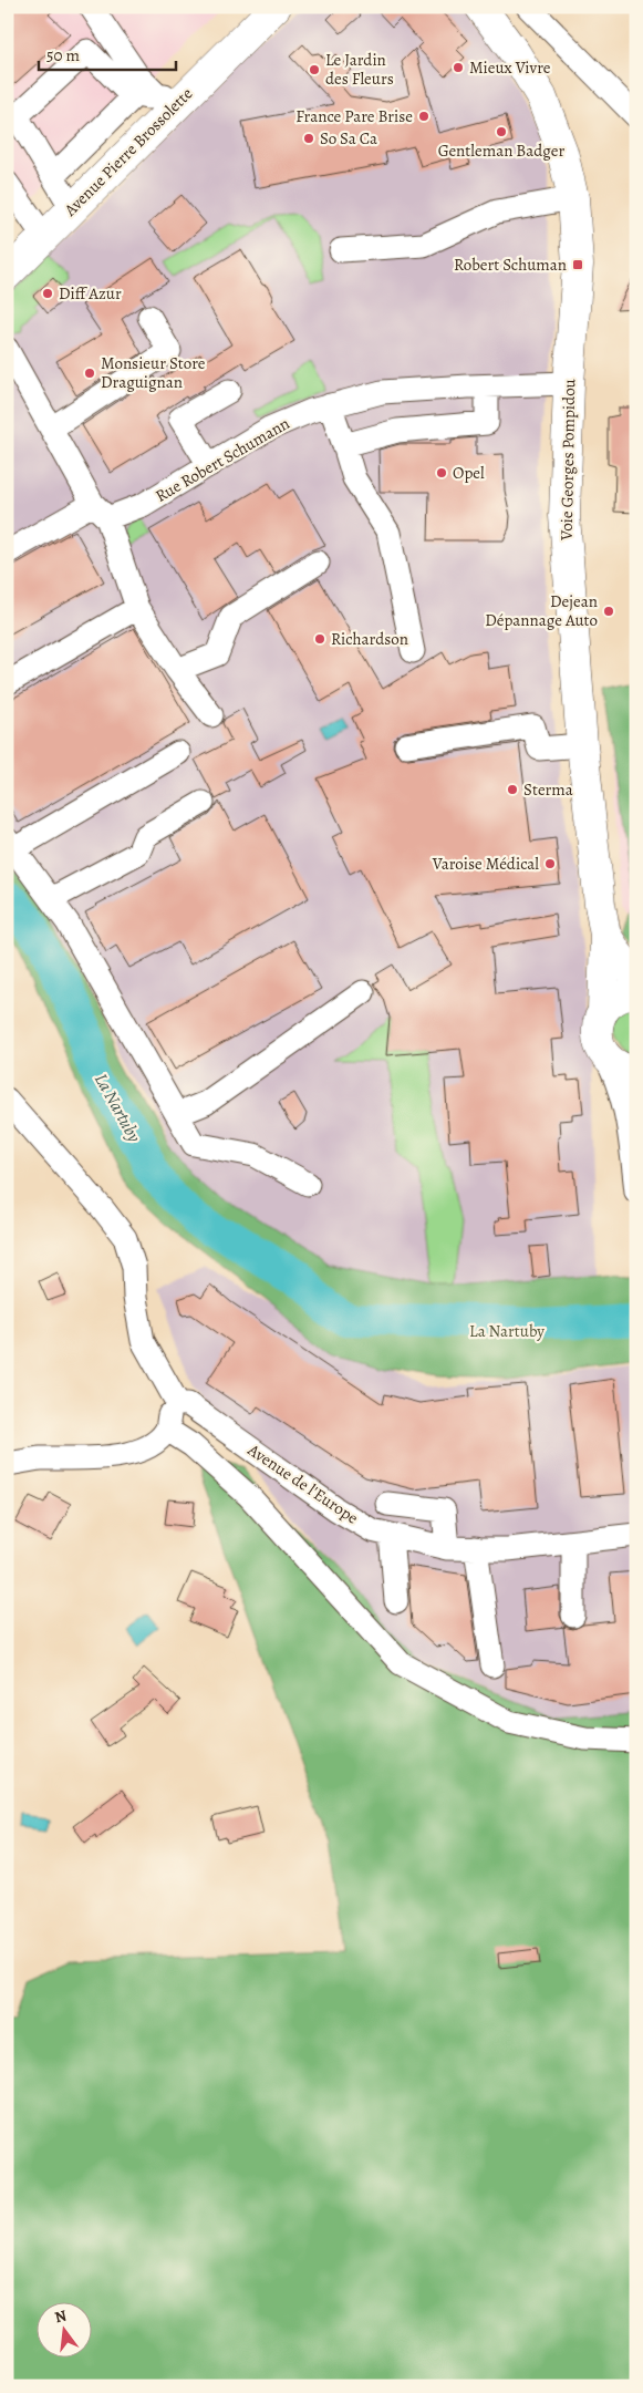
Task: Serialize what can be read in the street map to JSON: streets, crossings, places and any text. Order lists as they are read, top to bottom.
{
  "streets": {
    "main road": ["Avenue Pierre Brossolette", "Voie Georges Pompidou"],
    "street": ["Rue Robert Schumann", "Avenue de l'Europe"]
  },
  "crossings": [
    ["Rue Robert Schumann", "Voie Georges Pompidou"]
  ],
  "water": ["La Nartuby"],
  "parks": ["La Nartuby"],
  "places": {
    "other": [
      "Mieux Vivre",
      "Le Jardin des Fleurs",
      "France Pare Brise",
      "Gentleman Badger",
      "So Sa Ca",
      "Diff Azur",
      "Monsieur Store Draguignan",
      "Opel",
      "Dejean Dépannage Auto",
      "Richardson",
      "Sterma",
      "Varoise Médical"
    ],
    "transit": ["Robert Schuman"]
  },
  "scale_bar": "50 m",
  "north": "top"
}
